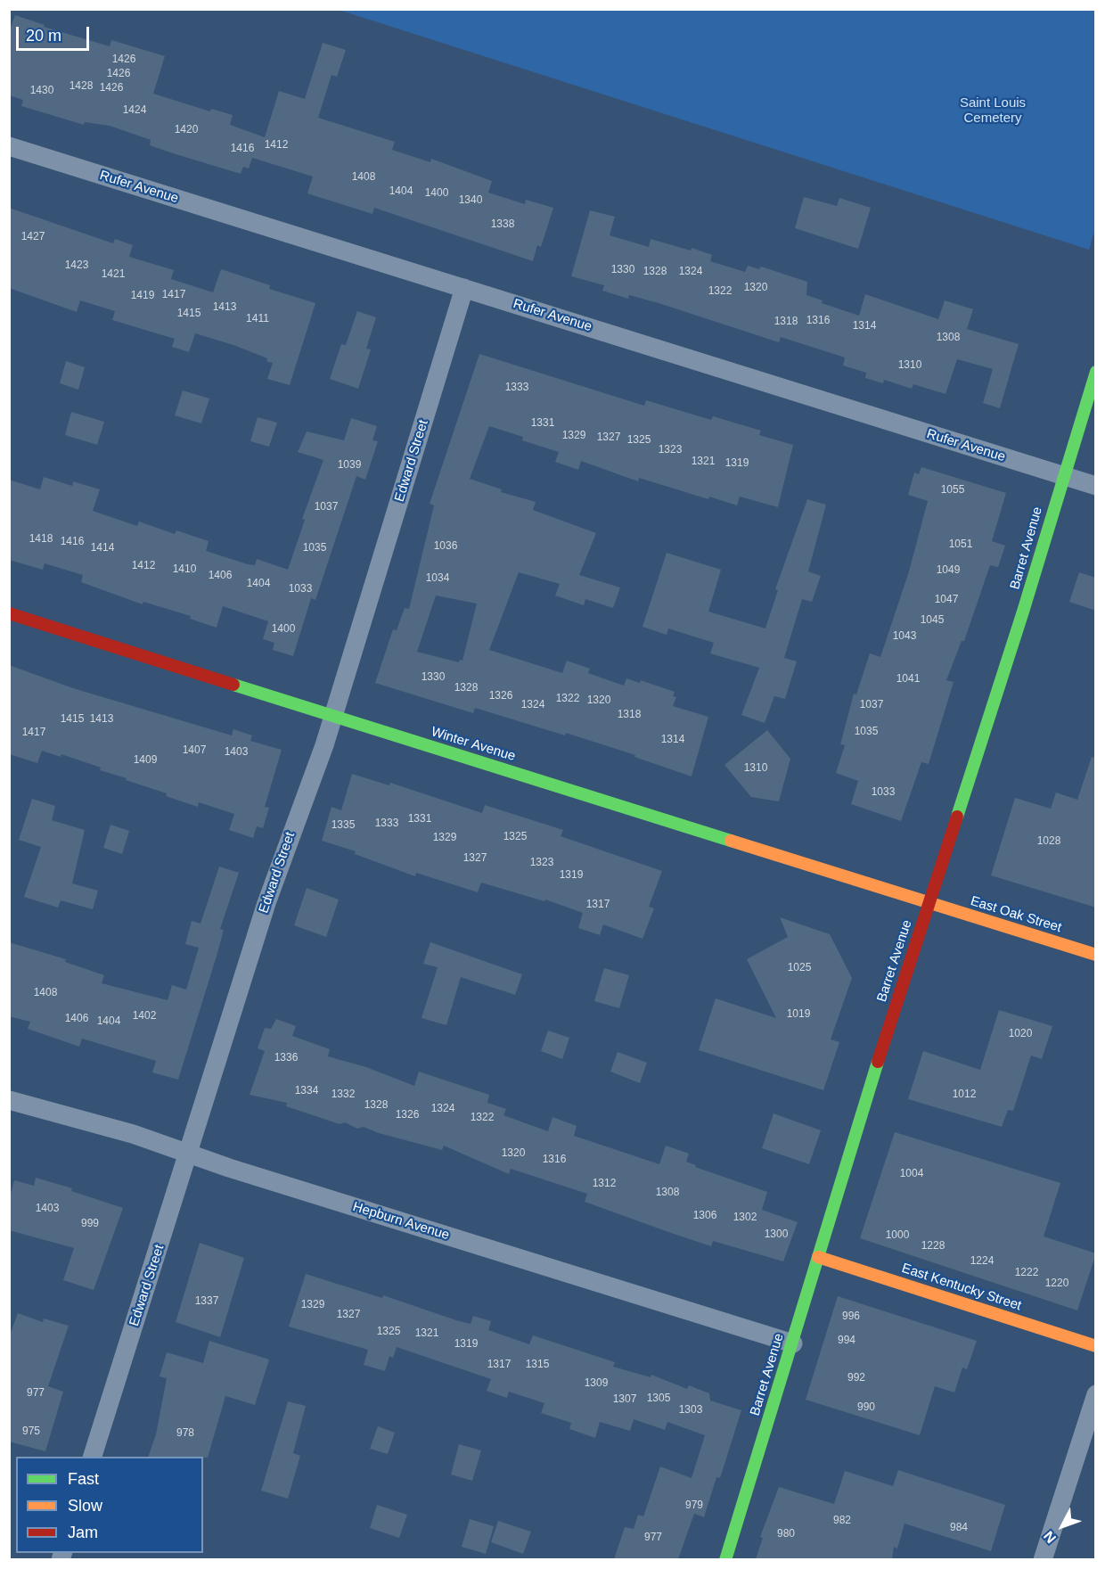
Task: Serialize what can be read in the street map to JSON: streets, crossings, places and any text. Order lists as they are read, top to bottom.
{
  "streets": {
    "street": [
      "Rufer Avenue",
      "Edward Street",
      "Barret Avenue",
      "Winter Avenue",
      "East Oak Street",
      "Hepburn Avenue",
      "East Kentucky Street"
    ]
  },
  "crossings": [
    ["Rufer Avenue", "Edward Street"],
    ["Rufer Avenue", "Barret Avenue"],
    ["Edward Street", "Winter Avenue"],
    ["Edward Street", "Hepburn Avenue"],
    ["Barret Avenue", "Winter Avenue"],
    ["Barret Avenue", "East Oak Street"],
    ["Barret Avenue", "Hepburn Avenue"],
    ["Barret Avenue", "East Kentucky Street"],
    ["Winter Avenue", "East Oak Street"]
  ],
  "parks": ["Saint Louis Cemetery"],
  "house_numbers": [
    "1426",
    "1426",
    "1428",
    "1426",
    "1430",
    "1424",
    "1420",
    "1412",
    "1416",
    "1408",
    "1404",
    "1400",
    "1340",
    "1338",
    "1427",
    "1423",
    "1330",
    "1328",
    "1324",
    "1421",
    "1320",
    "1322",
    "1417",
    "1419",
    "1413",
    "1415",
    "1411",
    "1316",
    "1318",
    "1314",
    "1308",
    "1310",
    "1333",
    "1331",
    "1329",
    "1327",
    "1325",
    "1323",
    "1321",
    "1319",
    "1039",
    "1055",
    "1037",
    "1418",
    "1416",
    "1051",
    "1036",
    "1414",
    "1035",
    "1412",
    "1410",
    "1049",
    "1406",
    "1034",
    "1404",
    "1033",
    "1047",
    "1045",
    "1400",
    "1043",
    "1330",
    "1041",
    "1328",
    "1326",
    "1322",
    "1320",
    "1324",
    "1037",
    "1318",
    "1415",
    "1413",
    "1035",
    "1417",
    "1314",
    "1407",
    "1403",
    "1409",
    "1310",
    "1033",
    "1331",
    "1333",
    "1335",
    "1325",
    "1329",
    "1028",
    "1327",
    "1323",
    "1319",
    "1317",
    "1025",
    "1408",
    "1019",
    "1402",
    "1406",
    "1404",
    "1020",
    "1336",
    "1334",
    "1332",
    "1012",
    "1328",
    "1324",
    "1326",
    "1322",
    "1320",
    "1316",
    "1004",
    "1312",
    "1308",
    "1403",
    "1306",
    "1302",
    "999",
    "1300",
    "1000",
    "1228",
    "1224",
    "1222",
    "1220",
    "1337",
    "1329",
    "1327",
    "996",
    "1325",
    "1321",
    "994",
    "1319",
    "1317",
    "1315",
    "992",
    "1309",
    "977",
    "1305",
    "1307",
    "990",
    "1303",
    "975",
    "978",
    "979",
    "982",
    "984",
    "980",
    "977"
  ],
  "legend": ["Fast", "Slow", "Jam"],
  "scale_bar": "20 m",
  "north": "bottom left"
}
